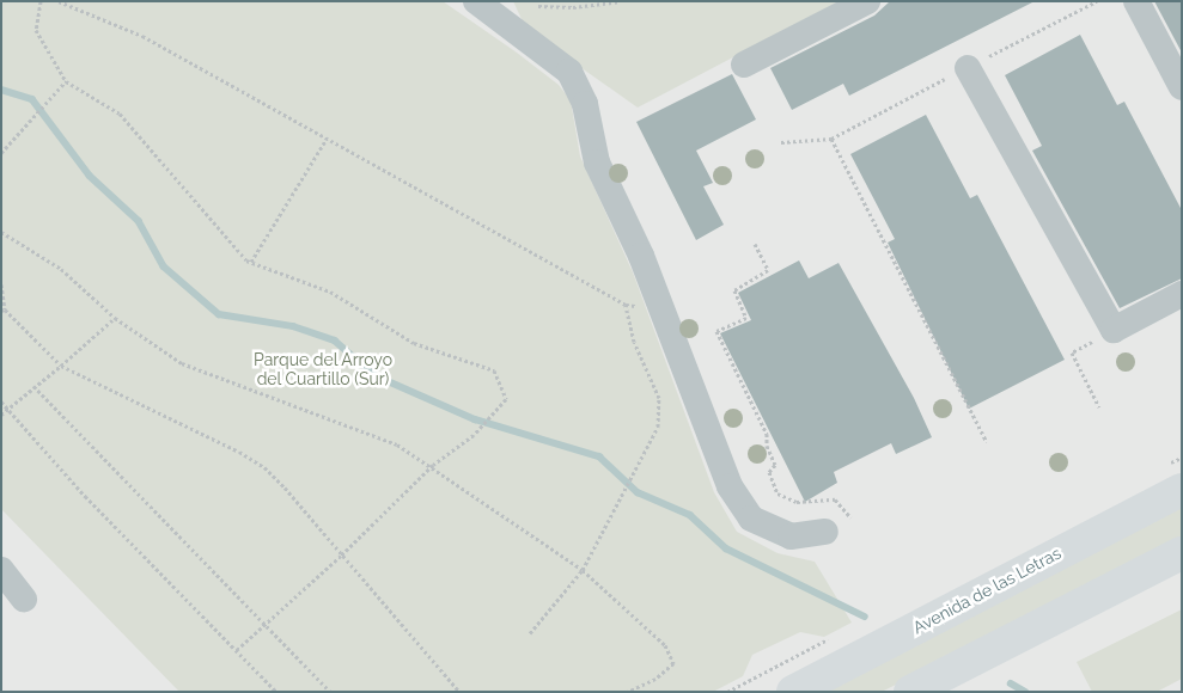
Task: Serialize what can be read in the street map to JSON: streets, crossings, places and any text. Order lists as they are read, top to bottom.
{
  "streets": {
    "main road": ["Avenida de las Letras"]
  },
  "parks": ["Parque del Arroyo del Cuartillo (Sur)"]
}
